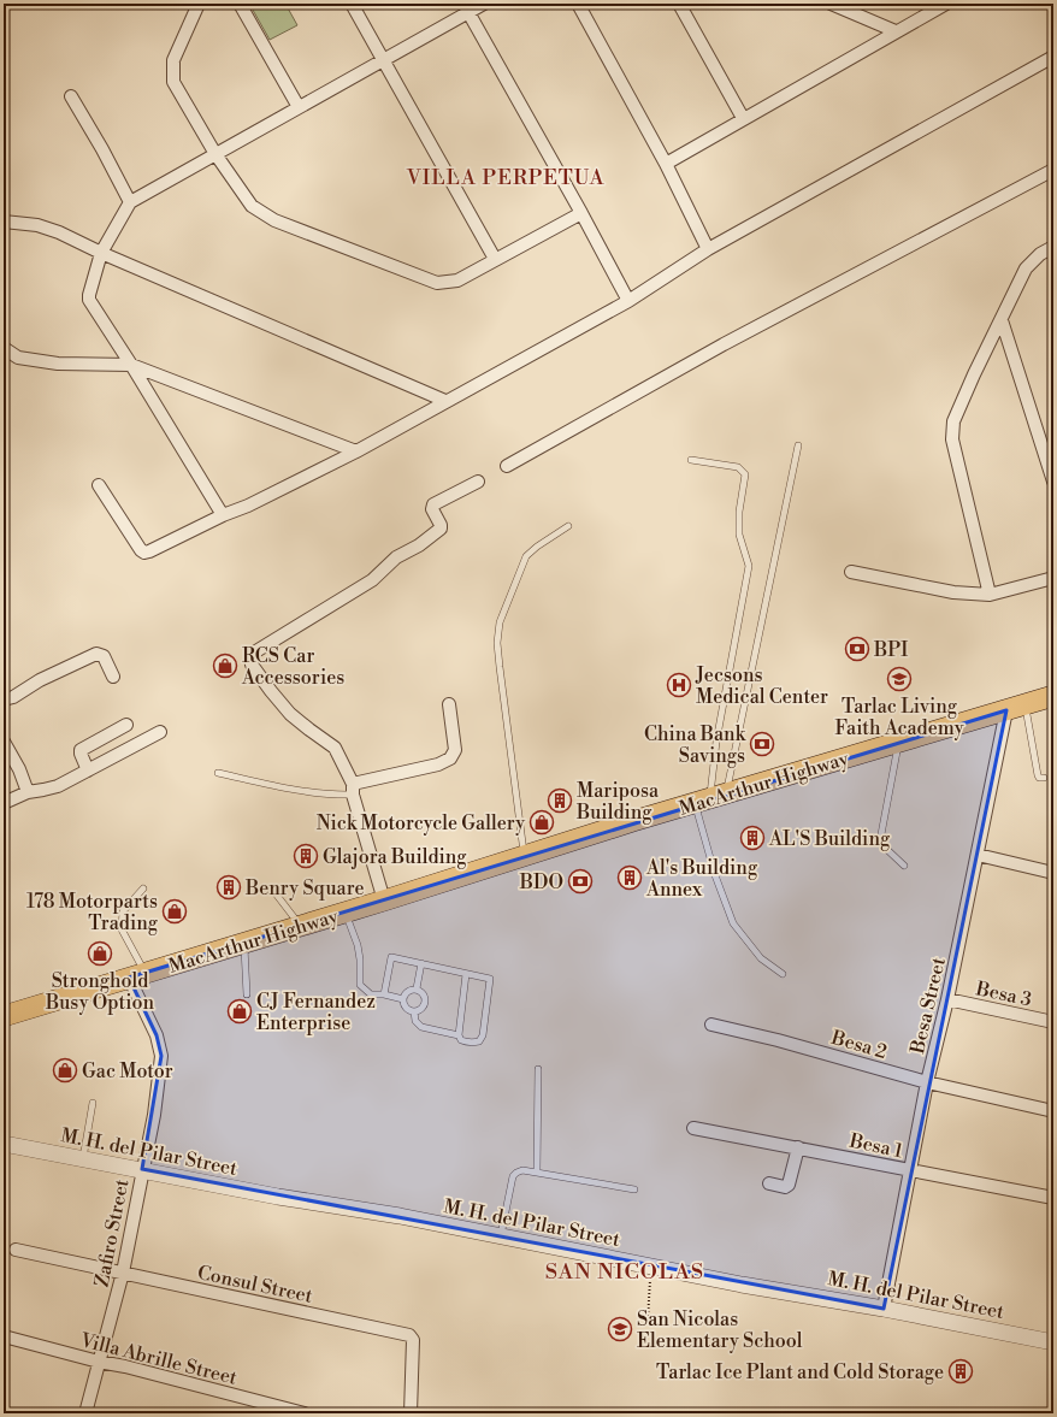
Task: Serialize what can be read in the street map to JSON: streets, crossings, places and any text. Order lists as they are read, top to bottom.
{
  "streets": {
    "highway": ["MacArthur Highway"],
    "street": [
      "Besa 3",
      "Besa Street",
      "Besa 2",
      "Besa 1",
      "M. H. del Pilar Street",
      "Zafiro Street",
      "Consul Street",
      "Villa Abrille Street"
    ]
  },
  "crossings": [
    ["MacArthur Highway", "Besa Street"],
    ["MacArthur Highway", "Zafiro Street"],
    ["Besa 3", "Besa Street"],
    ["Besa Street", "Besa 2"],
    ["Besa Street", "Besa 1"],
    ["Besa Street", "M. H. del Pilar Street"],
    ["M. H. del Pilar Street", "Zafiro Street"],
    ["Zafiro Street", "Consul Street"],
    ["Zafiro Street", "Villa Abrille Street"]
  ],
  "districts": ["VILLA PERPETUA", "SAN NICOLAS"],
  "places": {
    "bank": ["BPI", "China Bank Savings", "BDO"],
    "shop": [
      "RCS Car Accessories",
      "Nick Motorcycle Gallery",
      "178 Motorparts Trading",
      "Stronghold Busy Option",
      "CJ Fernandez Enterprise",
      "Gac Motor"
    ],
    "school or university": ["Tarlac Living Faith Academy", "San Nicolas Elementary School"],
    "hospital": ["Jecsons Medical Center"],
    "building": [
      "Mariposa Building",
      "AL'S Building",
      "Glajora Building",
      "Al's Building Annex",
      "Benry Square",
      "Tarlac Ice Plant and Cold Storage"
    ]
  }
}
